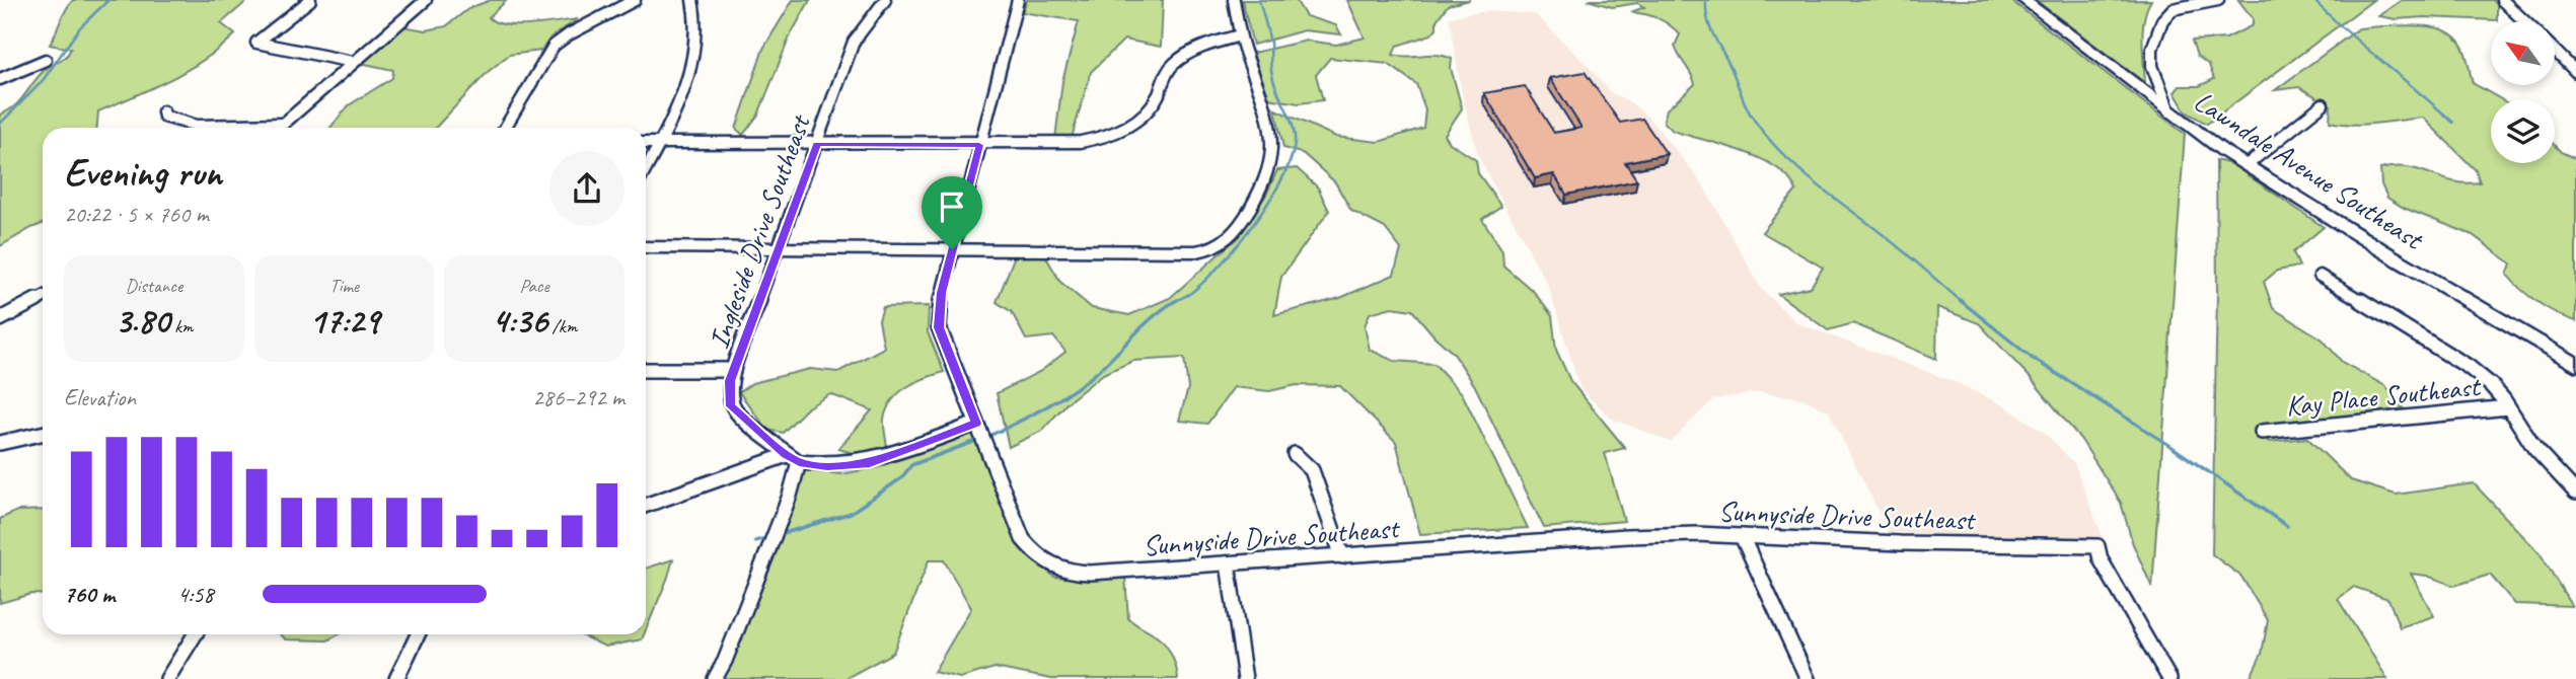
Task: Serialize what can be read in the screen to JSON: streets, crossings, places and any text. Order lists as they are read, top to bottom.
{
  "streets": {
    "street": [
      "Lawndale Avenue Southeast",
      "Ingleside Drive Southeast",
      "Kay Place Southeast",
      "Sunnyside Drive Southeast"
    ]
  },
  "north": "top left",
  "page": {
    "heading": ["Evening run", "20:22 · 5 × 760 m"],
    "stats": [
      ["Distance", "3.80 km"],
      ["Time", "17:29"],
      ["Pace", "4:36 /km"]
    ],
    "chart": ["Elevation", "286–292 m"],
    "list": [
      {
        "name": "760 m",
        "note": "4:58"
      }
    ]
  }
}
